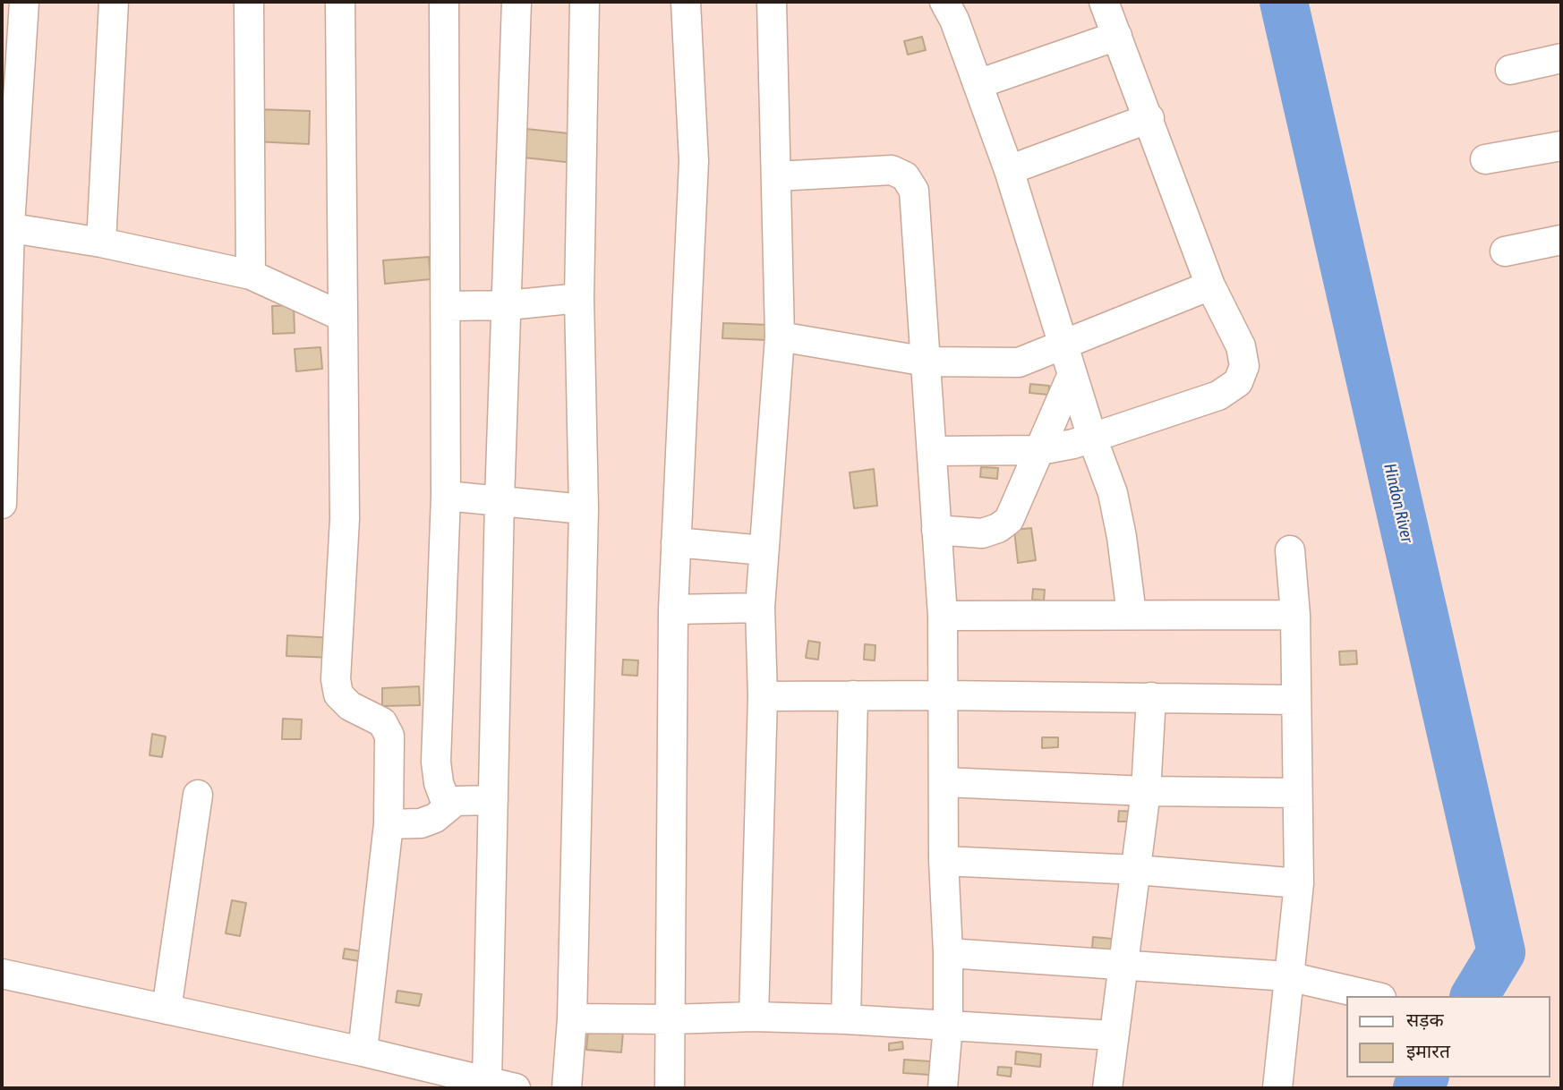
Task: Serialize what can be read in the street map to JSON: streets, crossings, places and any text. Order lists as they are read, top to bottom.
{
  "water": ["Hindon River"],
  "legend": ["सड़क", "इमारत"]
}
